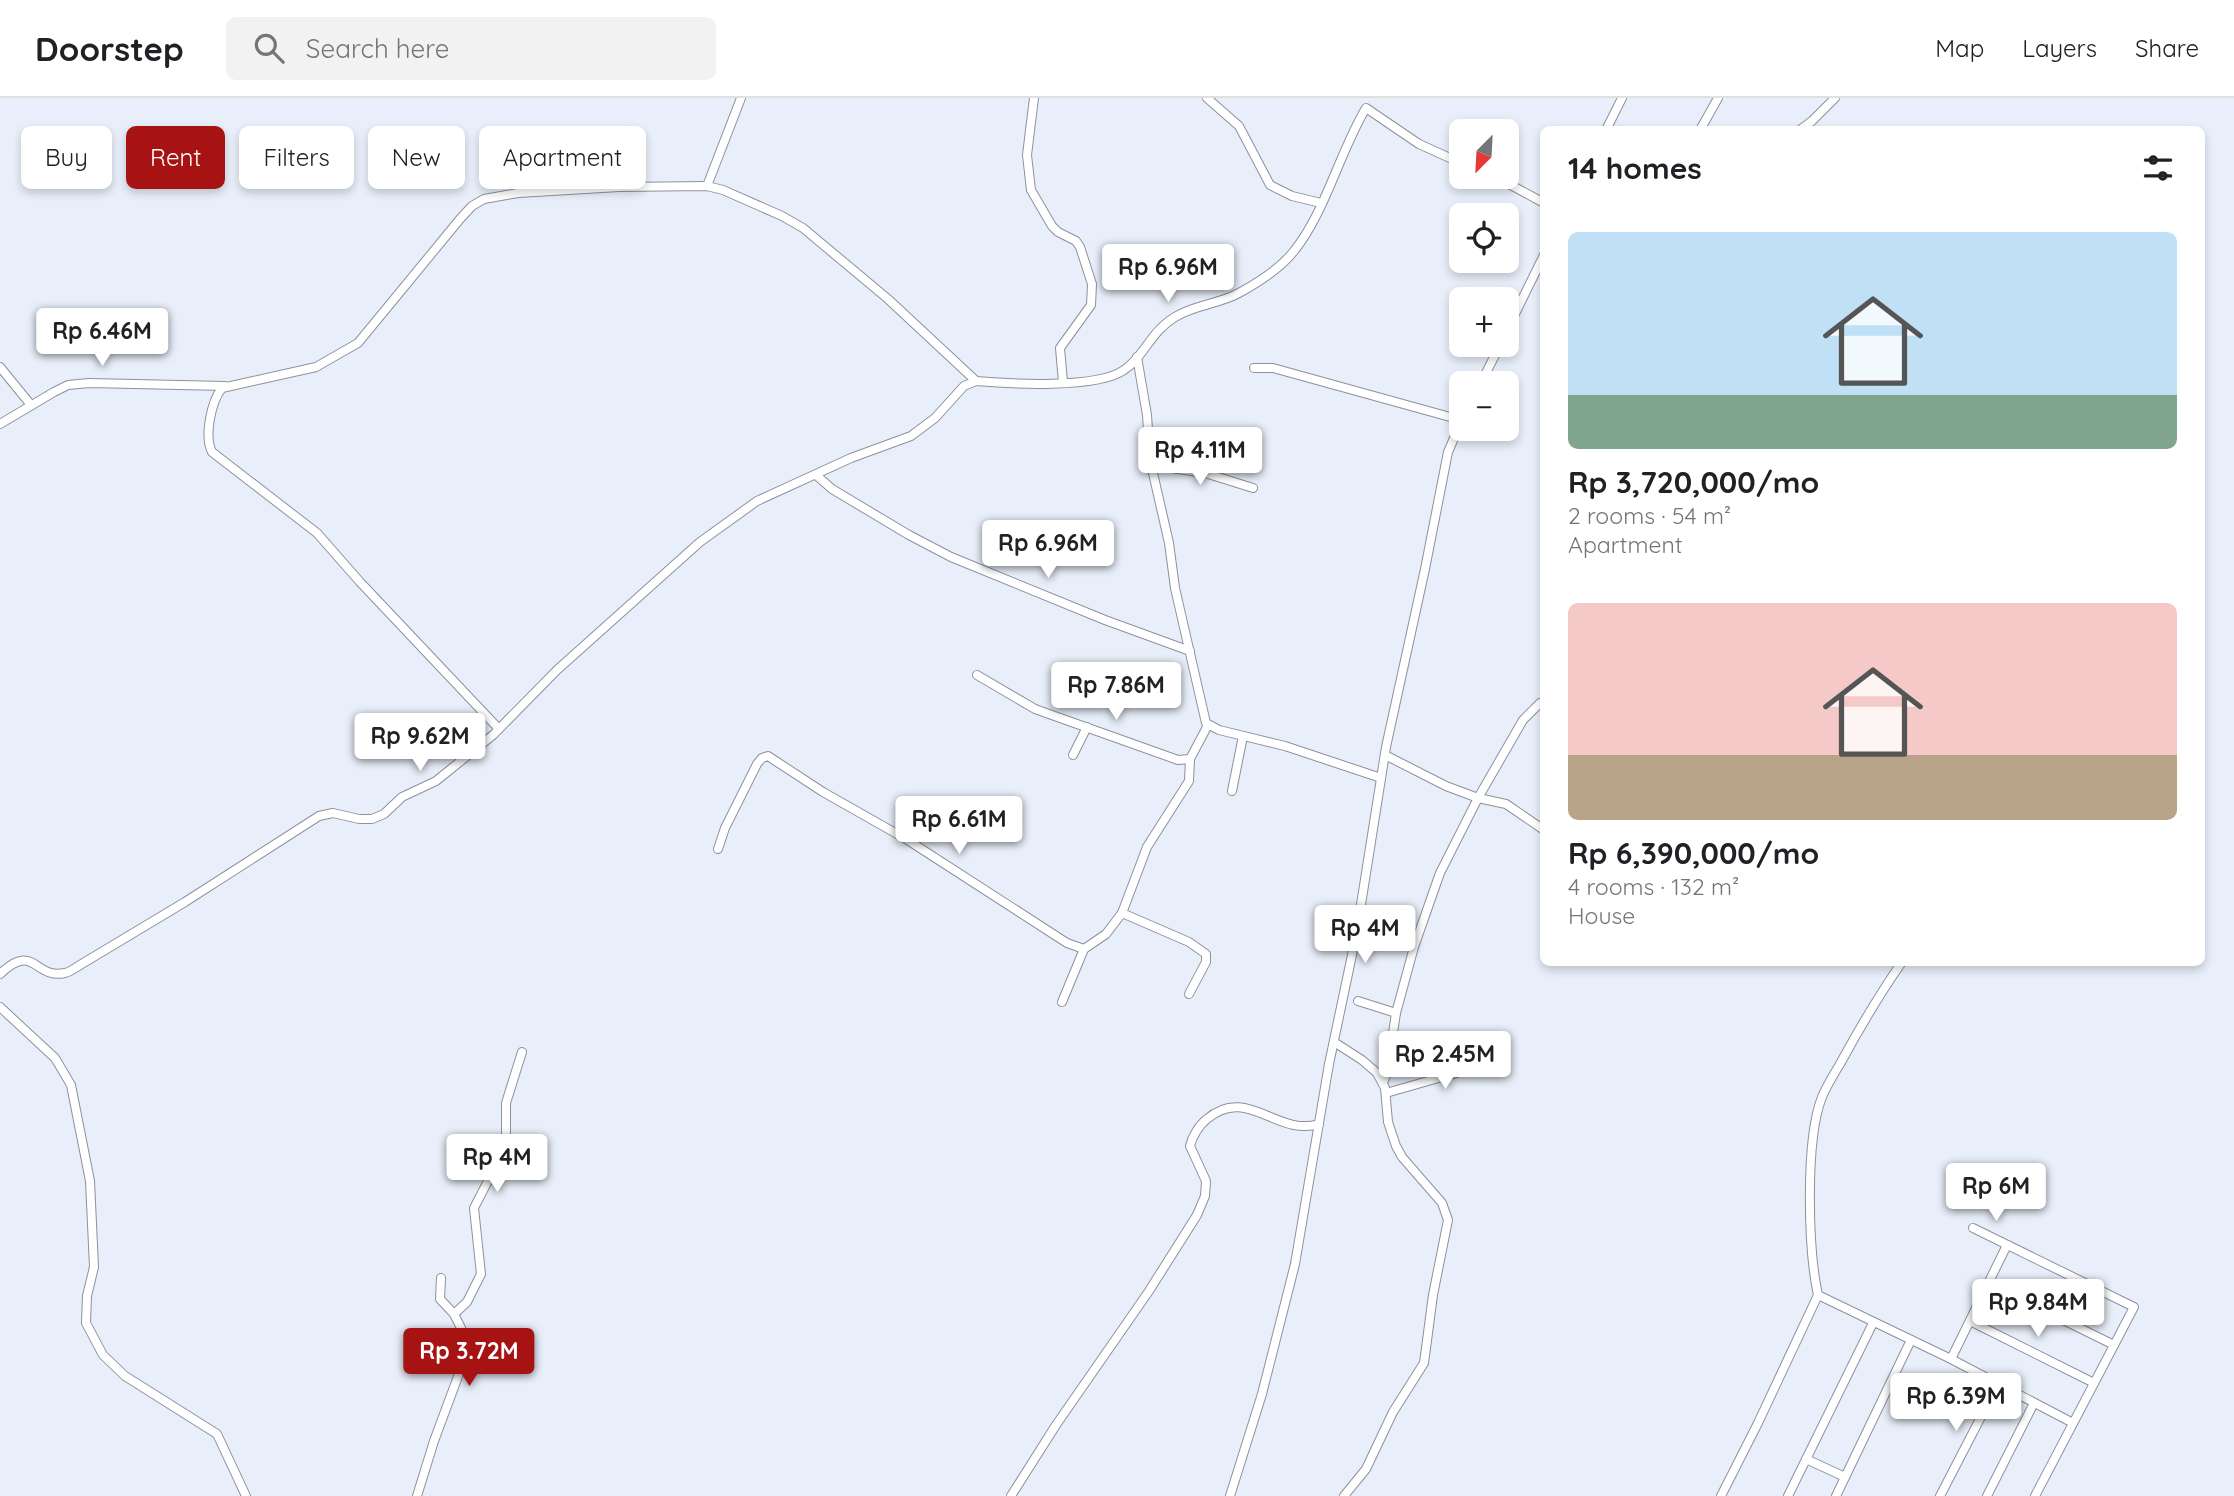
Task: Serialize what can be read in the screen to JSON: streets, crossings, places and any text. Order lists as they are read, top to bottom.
{
  "north": "bottom left",
  "page": {
    "header": "Doorstep",
    "search": "Search here",
    "nav": ["Map", "Layers", "Share"],
    "map_buttons": ["+", "−"],
    "chip": [
      "Buy",
      "Rent",
      "Filters",
      "New",
      "Apartment"
    ],
    "heading": "14 homes",
    "list": [
      {
        "name": "Rp 3,720,000/mo",
        "note": "2 rooms · 54 m² · Apartment"
      },
      {
        "name": "Rp 6,390,000/mo",
        "note": "4 rooms · 132 m² · House"
      }
    ],
    "price": [
      "Rp 6.96M",
      "Rp 6.46M",
      "Rp 4.11M",
      "Rp 6.96M",
      "Rp 7.86M",
      "Rp 9.62M",
      "Rp 6.61M",
      "Rp 4M",
      "Rp 2.45M",
      "Rp 4M",
      "Rp 6M",
      "Rp 9.84M",
      "Rp 3.72M",
      "Rp 6.39M"
    ]
  }
}
